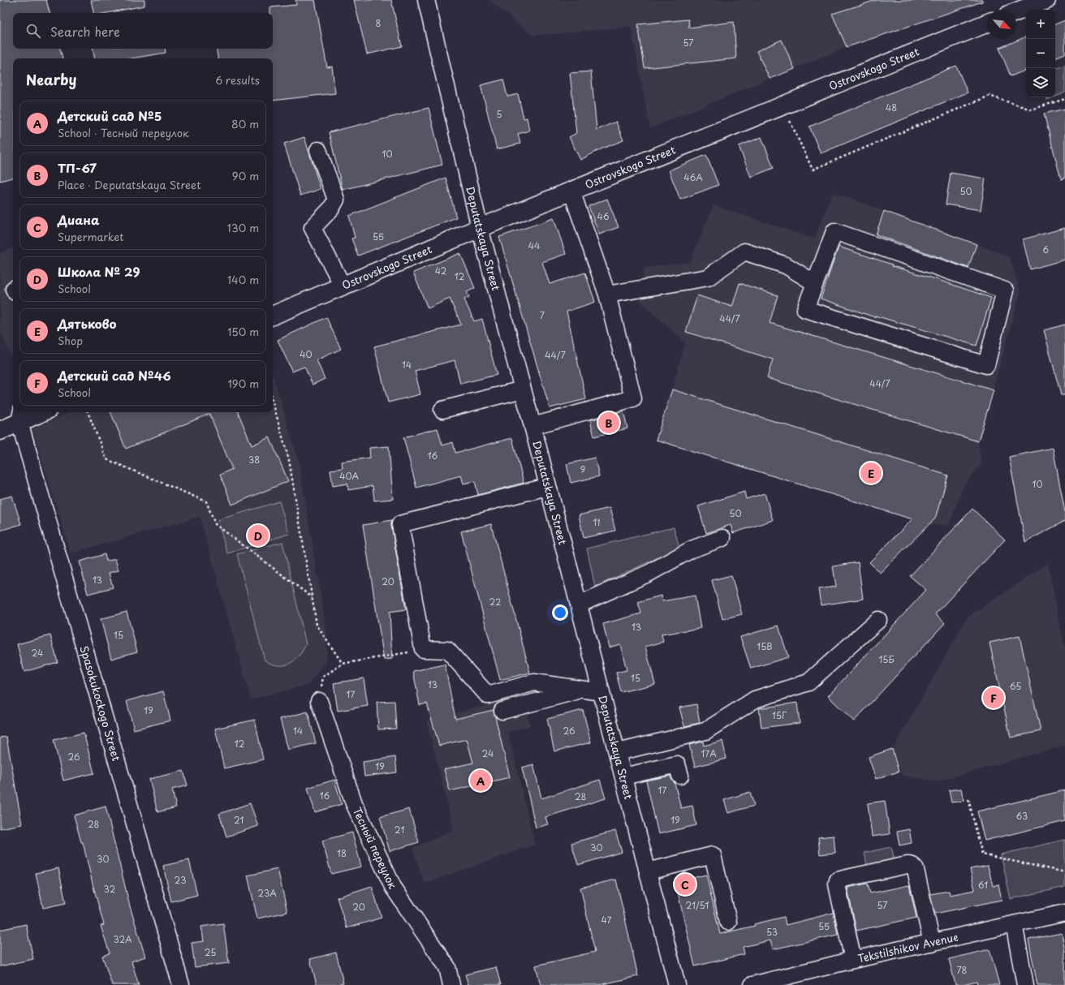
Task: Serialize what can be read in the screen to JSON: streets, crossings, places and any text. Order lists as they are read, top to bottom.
{
  "streets": {
    "main road": ["Ostrovskogo Street"],
    "street": [
      "Deputatskaya Street",
      "Spasokukoсkogo Street",
      "Тесный переулок",
      "Tekstilshikov Avenue"
    ]
  },
  "crossings": [
    ["Ostrovskogo Street", "Deputatskaya Street"]
  ],
  "house_numbers": [
    "8",
    "57",
    "48",
    "5",
    "10",
    "46А",
    "50",
    "46",
    "55",
    "44",
    "6",
    "42",
    "12",
    "7",
    "44/7",
    "40",
    "44/7",
    "14",
    "44/7",
    "16",
    "38",
    "9",
    "40А",
    "10",
    "50",
    "11",
    "13",
    "20",
    "22",
    "13",
    "15",
    "15В",
    "24",
    "15Б",
    "15",
    "13",
    "65",
    "17",
    "19",
    "15Г",
    "14",
    "26",
    "12",
    "24",
    "17А",
    "26",
    "19",
    "17",
    "16",
    "28",
    "63",
    "21",
    "19",
    "28",
    "21",
    "30",
    "18",
    "30",
    "23",
    "61",
    "32",
    "23А",
    "21/51",
    "57",
    "20",
    "47",
    "55",
    "53",
    "32А",
    "25",
    "78"
  ],
  "north": "bottom right",
  "page": {
    "map_buttons": ["+", "−"],
    "search": "Search here",
    "heading": ["Nearby", "6 results"],
    "list": [
      {
        "mark": "A",
        "name": "Детский сад №5",
        "note": "School · Тесный переулок",
        "value": "80 m"
      },
      {
        "mark": "B",
        "name": "ТП-67",
        "note": "Place · Deputatskaya Street",
        "value": "90 m"
      },
      {
        "mark": "C",
        "name": "Диана",
        "note": "Supermarket",
        "value": "130 m"
      },
      {
        "mark": "D",
        "name": "Школа № 29",
        "note": "School",
        "value": "140 m"
      },
      {
        "mark": "E",
        "name": "Дятьково",
        "note": "Shop",
        "value": "150 m"
      },
      {
        "mark": "F",
        "name": "Детский сад №46",
        "note": "School",
        "value": "190 m"
      }
    ],
    "pins": [
      "B",
      "E",
      "D",
      "F",
      "A",
      "C"
    ]
  }
}
